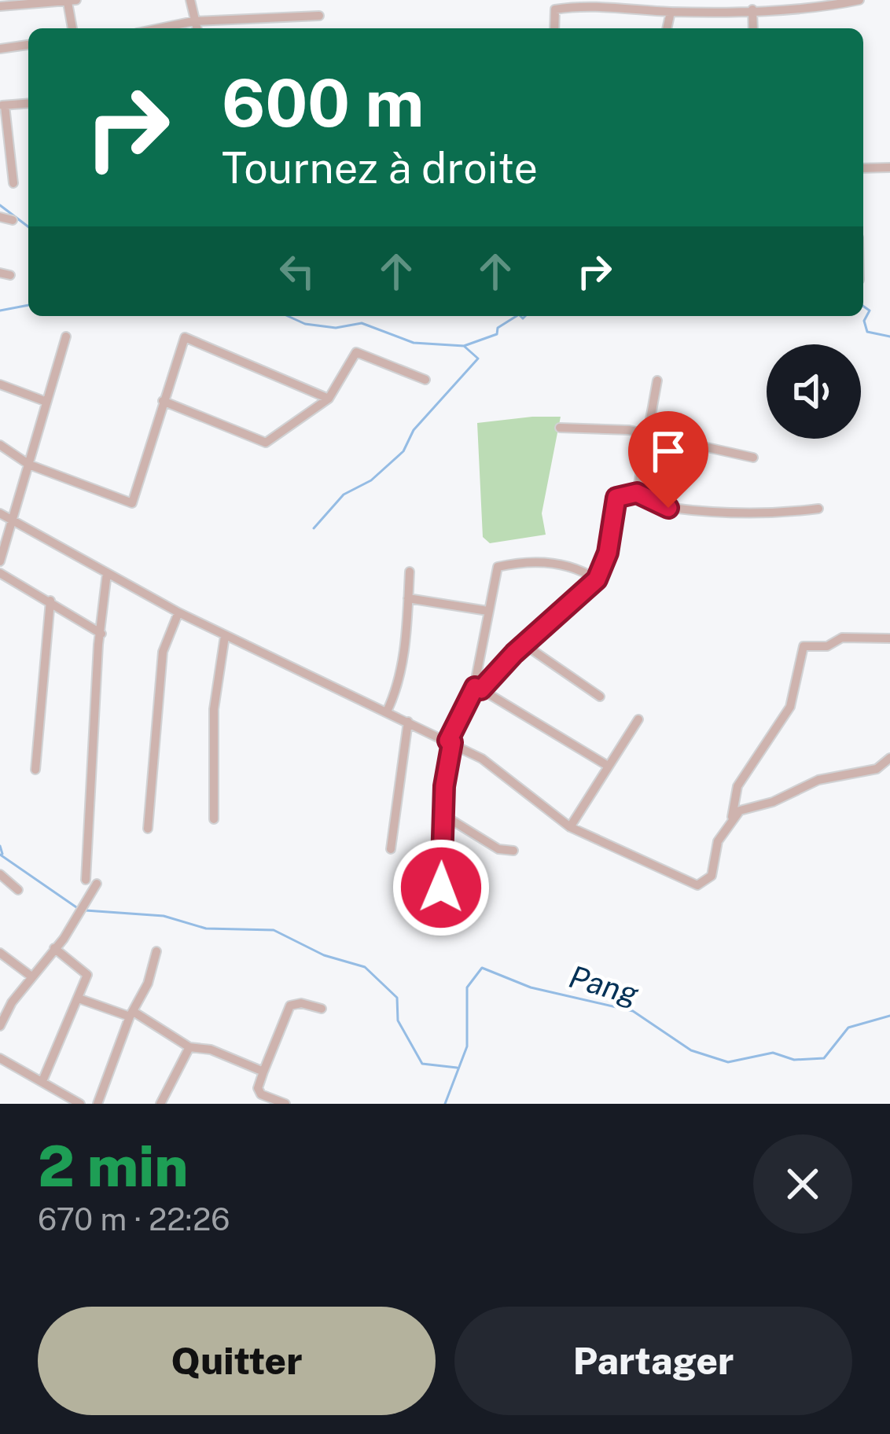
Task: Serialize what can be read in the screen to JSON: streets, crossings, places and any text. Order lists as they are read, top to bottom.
{
  "water": ["Pang"],
  "page": {
    "turn": ["600 m", "Tournez à droite"],
    "heading": ["2 min", "670 m · 22:26"],
    "buttons": ["Quitter", "Partager"]
  }
}
